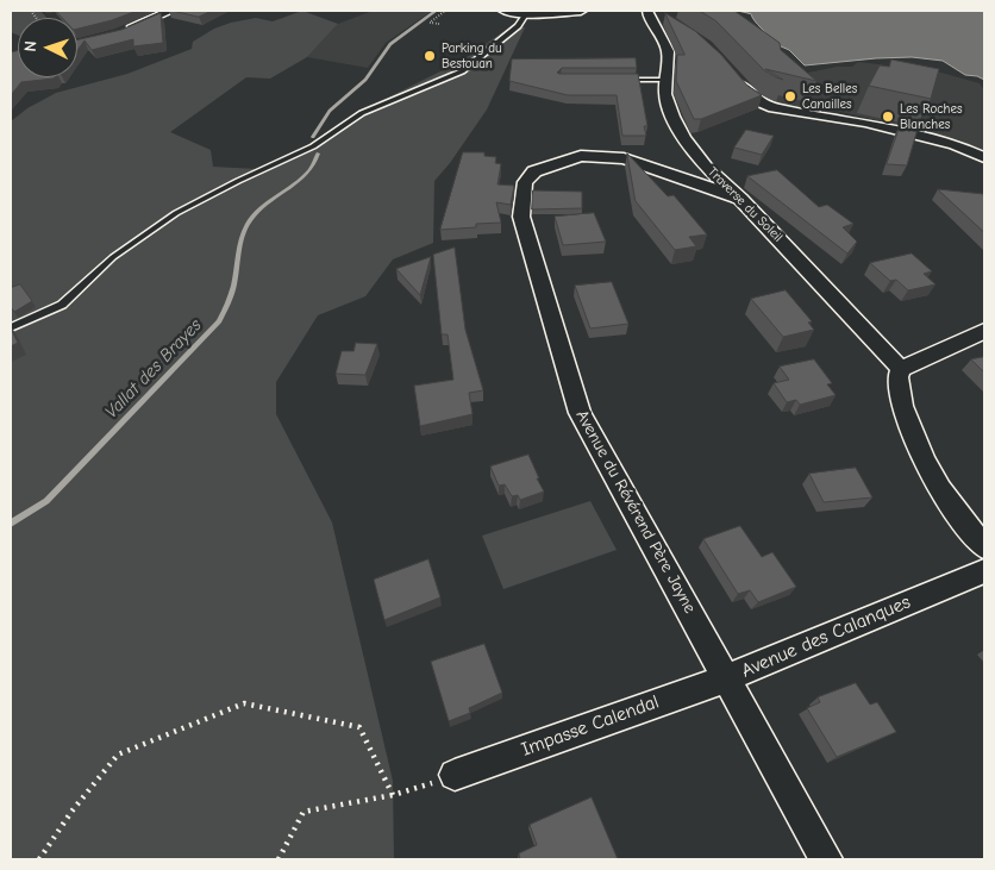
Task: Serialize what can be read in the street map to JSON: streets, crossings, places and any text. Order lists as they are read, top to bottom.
{
  "streets": {
    "street": [
      "Traverse du Soleil",
      "Avenue du Révérend Père Jayne",
      "Avenue des Calanques",
      "Impasse Calendal"
    ]
  },
  "crossings": [
    ["Traverse du Soleil", "Avenue du Révérend Père Jayne"],
    ["Avenue du Révérend Père Jayne", "Avenue des Calanques"],
    ["Avenue du Révérend Père Jayne", "Impasse Calendal"],
    ["Avenue des Calanques", "Impasse Calendal"]
  ],
  "water": ["Vallat des Brayes"],
  "places": ["Parking du Bestouan", "Les Belles Canailles", "Les Roches Blanches"],
  "north": "left"
}
